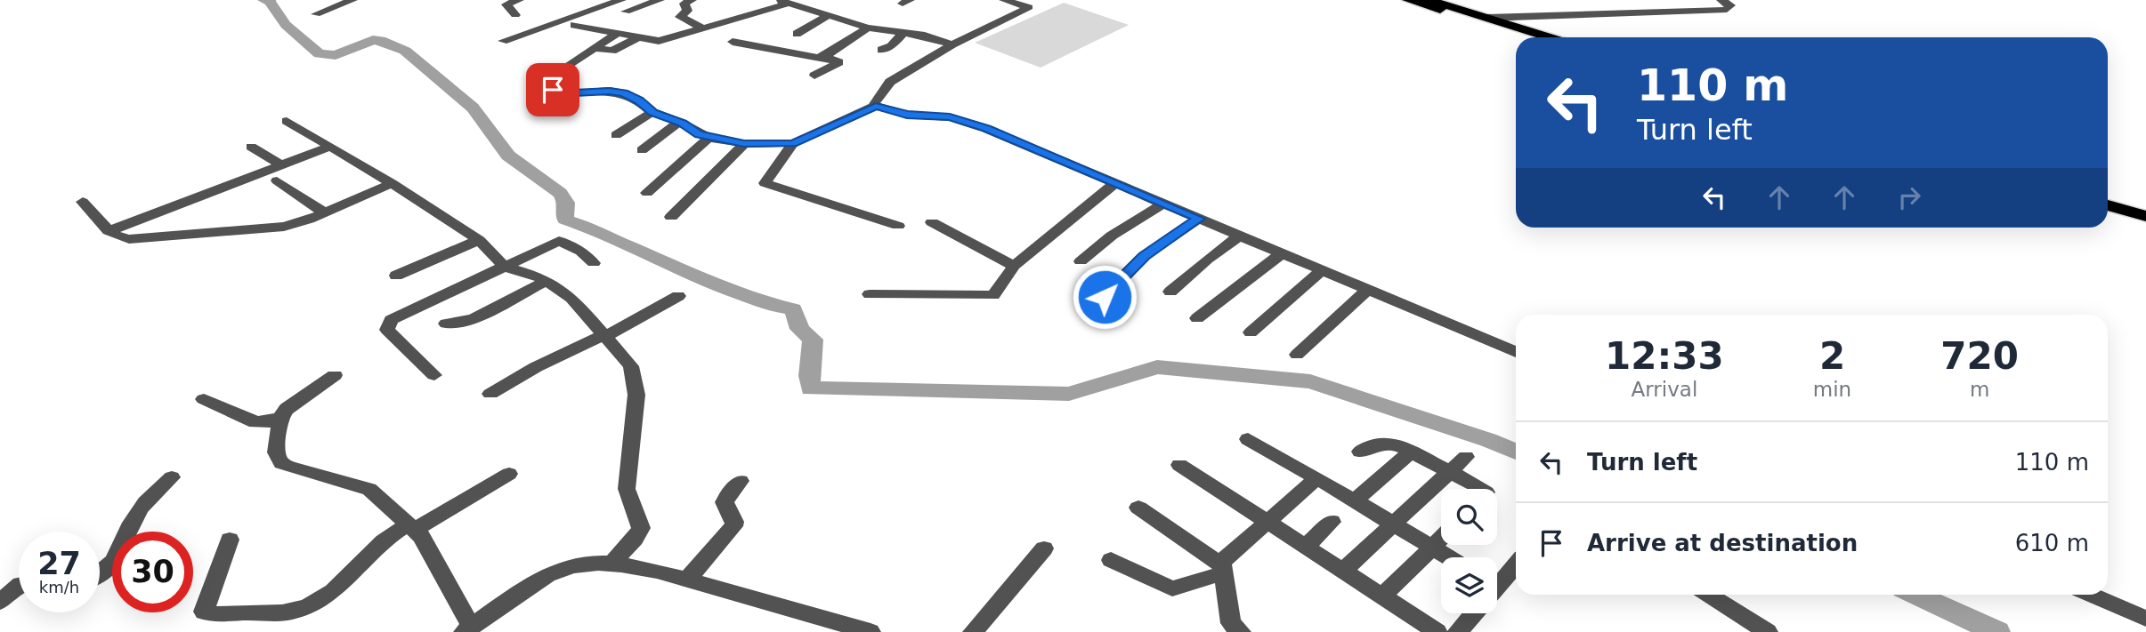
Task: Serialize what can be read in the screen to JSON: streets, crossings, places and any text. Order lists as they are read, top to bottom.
{
  "page": {
    "turn": ["110 m", "Turn left"],
    "eta": [
      "12:33",
      "Arrival",
      "2",
      "min",
      "720",
      "m"
    ],
    "list": [
      {
        "name": "Turn left",
        "value": "110 m"
      },
      {
        "name": "Arrive at destination",
        "value": "610 m"
      }
    ],
    "speed": "27 km/h",
    "limit": "30"
  }
}
